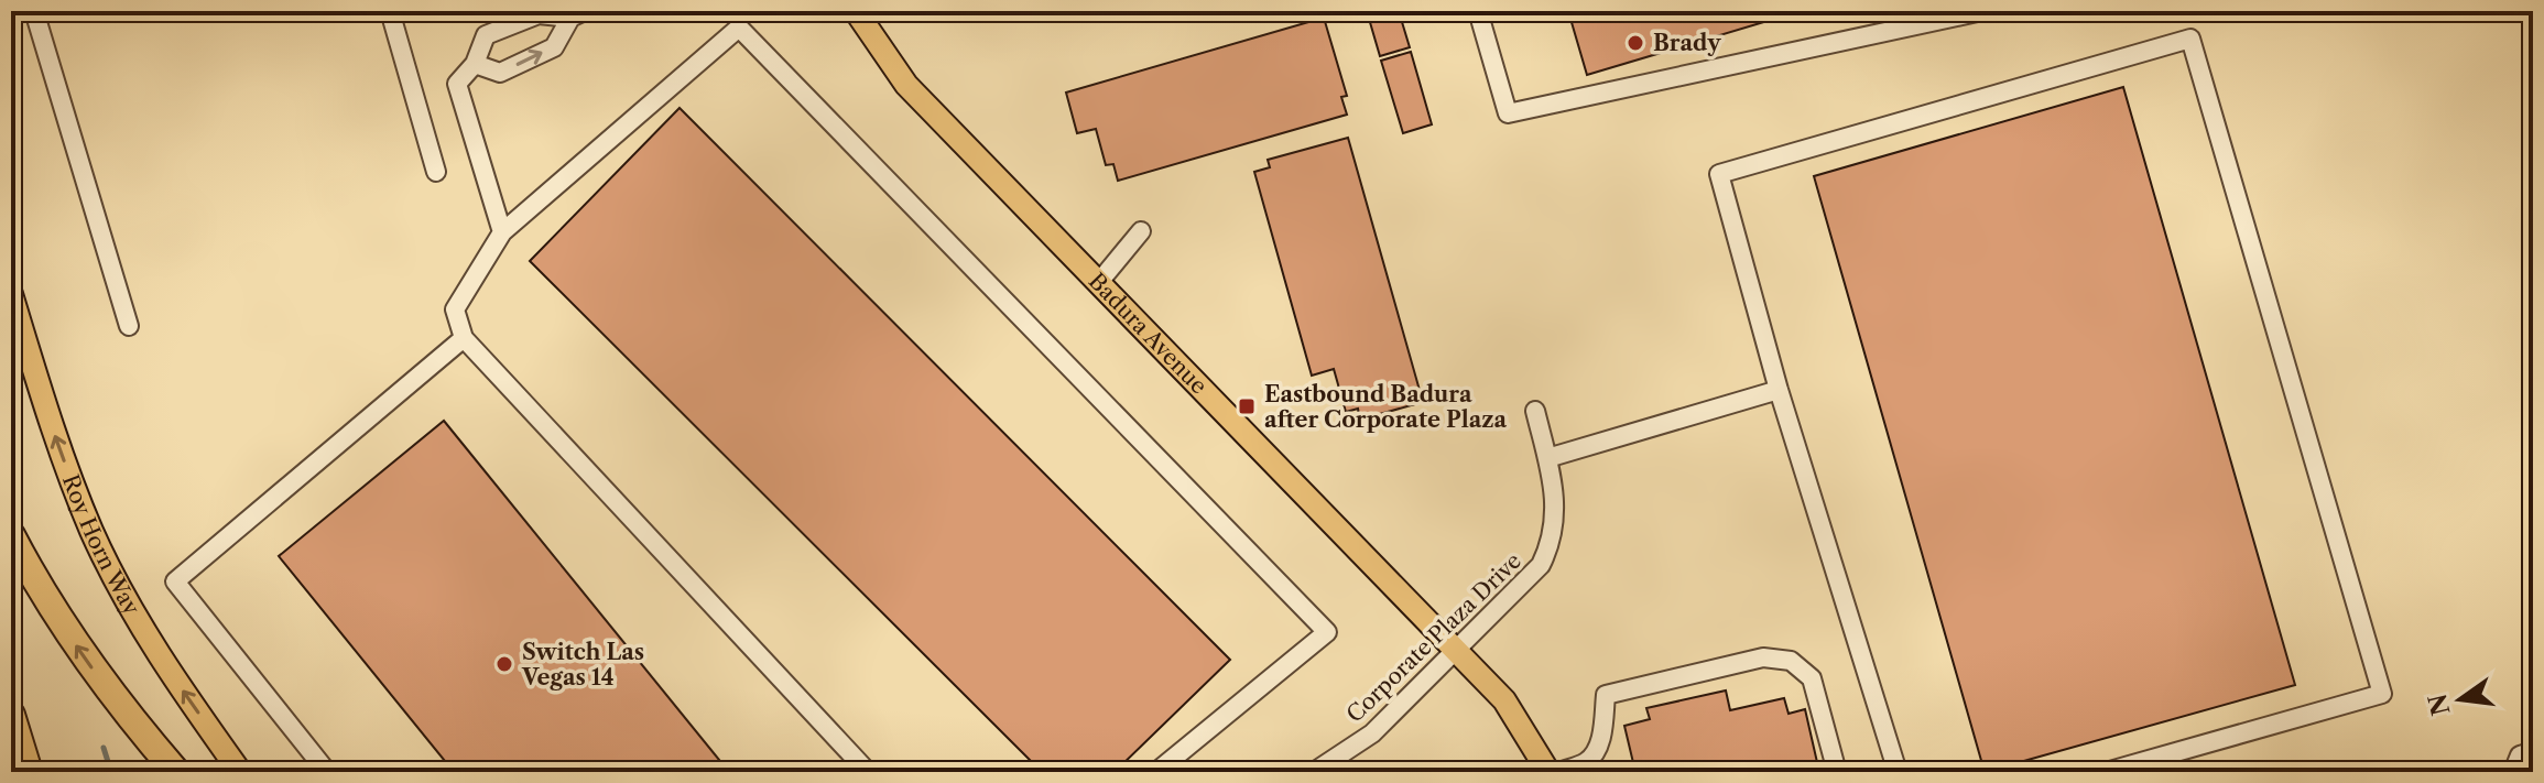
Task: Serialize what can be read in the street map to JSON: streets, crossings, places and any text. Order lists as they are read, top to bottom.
{
  "streets": {
    "main road": ["Badura Avenue", "Roy Horn Way"],
    "street": ["Corporate Plaza Drive"]
  },
  "crossings": [
    ["Badura Avenue", "Corporate Plaza Drive"]
  ],
  "one_way": ["Roy Horn Way"],
  "places": {
    "other": ["Brady", "Switch Las Vegas 14"],
    "transit": ["Eastbound Badura after Corporate Plaza"]
  },
  "north": "left"
}
